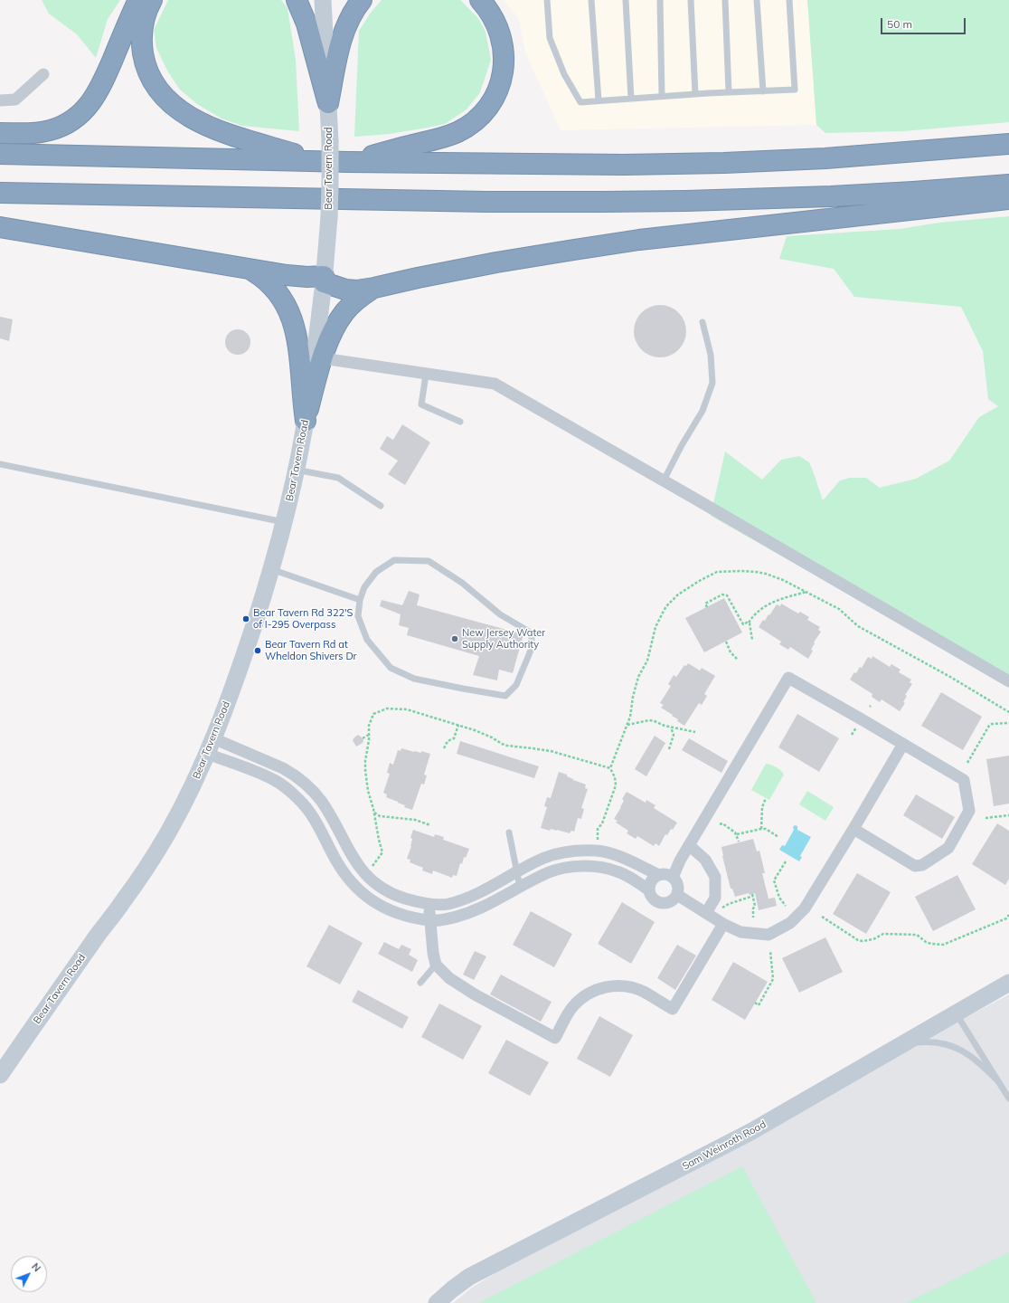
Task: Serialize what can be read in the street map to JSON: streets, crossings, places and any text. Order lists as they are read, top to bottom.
{
  "streets": {
    "street": ["Bear Tavern Road", "Sam Weinroth Road"]
  },
  "places": ["Bear Tavern Rd 322'S of I-295 Overpass", "New Jersey Water Supply Authority", "Bear Tavern Rd at Wheldon Shivers Dr"],
  "scale_bar": "50 m",
  "north": "top right"
}
